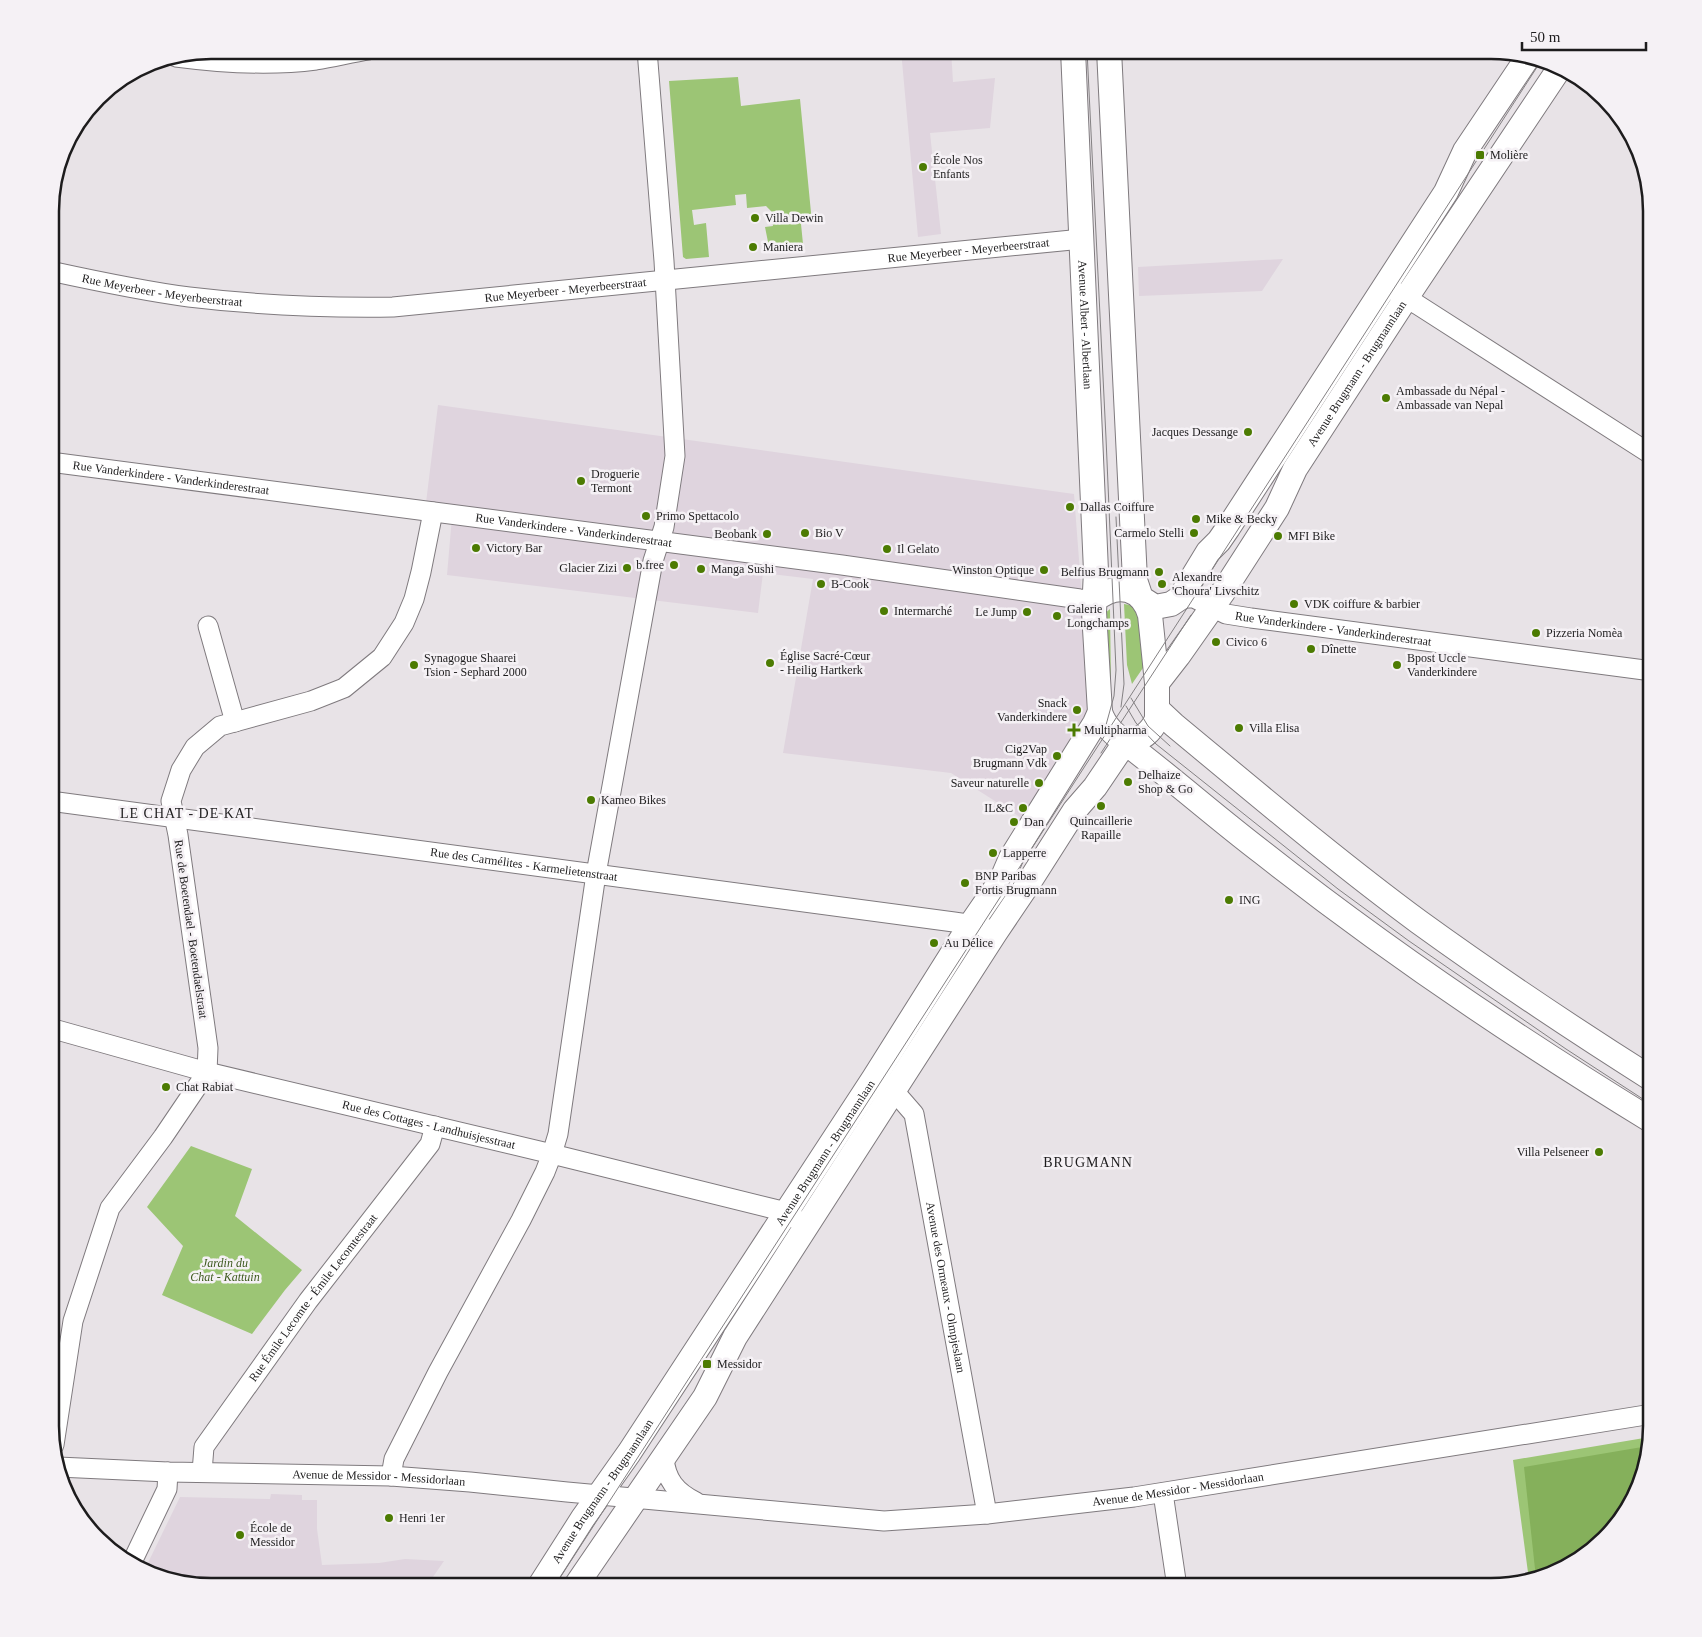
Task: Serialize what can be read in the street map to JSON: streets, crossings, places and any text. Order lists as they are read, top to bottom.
{
  "streets": {
    "main road": ["Avenue Albert - Albertlaan", "Avenue Brugmann - Brugmannlaan"],
    "street": [
      "Rue Meyerbeer - Meyerbeerstraat",
      "Rue Vanderkindere - Vanderkinderestraat",
      "Rue des Carmélites - Karmelietenstraat",
      "Rue de Boetendael - Boetendaelstraat",
      "Rue des Cottages - Landhuisjesstraat",
      "Avenue des Ormeaux - Olmpjeslaan",
      "Rue Émile Lecomte - Émile Lecomtestraat",
      "Avenue de Messidor - Messidorlaan"
    ]
  },
  "crossings": [
    ["Rue Meyerbeer - Meyerbeerstraat", "Avenue Albert - Albertlaan"],
    ["Avenue Albert - Albertlaan", "Avenue Brugmann - Brugmannlaan"],
    ["Avenue Albert - Albertlaan", "Rue Vanderkindere - Vanderkinderestraat"],
    ["Avenue Brugmann - Brugmannlaan", "Rue Vanderkindere - Vanderkinderestraat"],
    ["Avenue Brugmann - Brugmannlaan", "Rue des Carmélites - Karmelietenstraat"],
    ["Avenue Brugmann - Brugmannlaan", "Rue des Cottages - Landhuisjesstraat"],
    ["Avenue Brugmann - Brugmannlaan", "Avenue des Ormeaux - Olmpjeslaan"],
    ["Avenue Brugmann - Brugmannlaan", "Avenue de Messidor - Messidorlaan"],
    ["Rue Vanderkindere - Vanderkinderestraat", "Rue de Boetendael - Boetendaelstraat"],
    ["Rue des Carmélites - Karmelietenstraat", "Rue de Boetendael - Boetendaelstraat"],
    ["Rue de Boetendael - Boetendaelstraat", "Rue des Cottages - Landhuisjesstraat"],
    ["Rue des Cottages - Landhuisjesstraat", "Rue Émile Lecomte - Émile Lecomtestraat"],
    ["Avenue des Ormeaux - Olmpjeslaan", "Avenue de Messidor - Messidorlaan"],
    ["Rue Émile Lecomte - Émile Lecomtestraat", "Avenue de Messidor - Messidorlaan"]
  ],
  "districts": ["LE CHAT - DE KAT", "BRUGMANN"],
  "parks": ["Jardin du Chat - Kattuin"],
  "places": {
    "transit": ["Molière", "Messidor"],
    "other": [
      "École Nos Enfants",
      "Villa Dewin",
      "Maniera",
      "Ambassade du Népal - Ambassade van Nepal",
      "Jacques Dessange",
      "Droguerie Termont",
      "Dallas Coiffure",
      "Primo Spettacolo",
      "Mike & Becky",
      "Bio V",
      "Carmelo Stelli",
      "Beobank",
      "MFI Bike",
      "Victory Bar",
      "Il Gelato",
      "b.free",
      "Glacier Zizi",
      "Manga Sushi",
      "Winston Optique",
      "Belfius Brugmann",
      "B-Cook",
      "Alexandre 'Choura' Livschitz",
      "VDK coiffure & barbier",
      "Intermarché",
      "Le Jump",
      "Galerie Longchamps",
      "Pizzeria Nomèa",
      "Civico 6",
      "Dînette",
      "Église Sacré-Cœur - Heilig Hartkerk",
      "Synagogue Shaarei Tsion - Sephard 2000",
      "Bpost Uccle Vanderkindere",
      "Snack Vanderkindere",
      "Villa Elisa",
      "Cig2Vap Brugmann Vdk",
      "Delhaize Shop & Go",
      "Saveur naturelle",
      "Kameo Bikes",
      "Quincaillerie Rapaille",
      "IL&C",
      "Dan",
      "Lapperre",
      "BNP Paribas Fortis Brugmann",
      "ING",
      "Au Délice",
      "Chat Rabiat",
      "Villa Pelseneer",
      "Henri 1er",
      "École de Messidor"
    ],
    "health": ["Multipharma"]
  },
  "scale_bar": "50 m"
}
